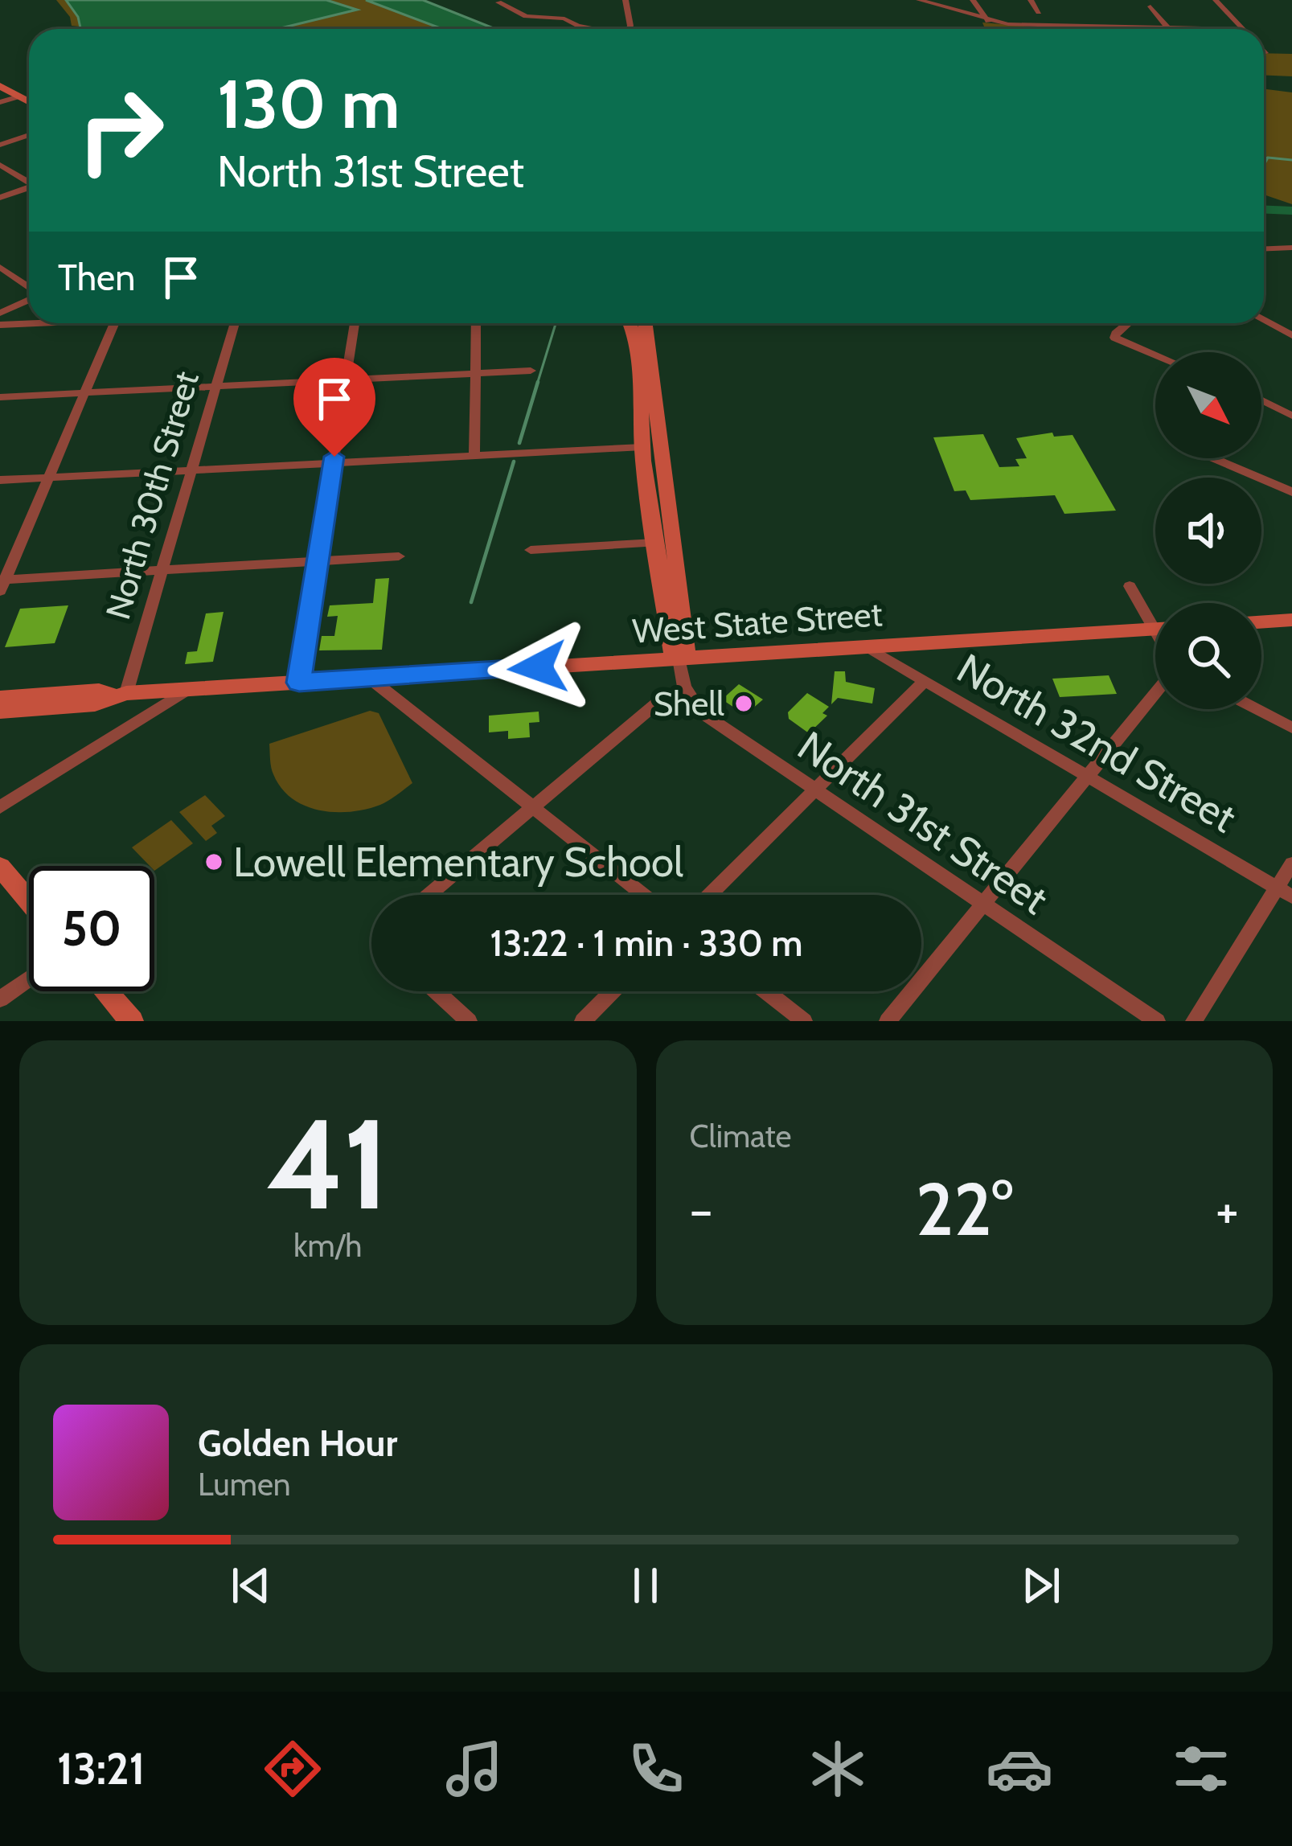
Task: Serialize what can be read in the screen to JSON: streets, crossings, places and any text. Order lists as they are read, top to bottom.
{
  "streets": {
    "street": [
      "North 30th Street",
      "West State Street",
      "North 32nd Street",
      "North 31st Street"
    ]
  },
  "crossings": [
    ["North 30th Street", "West State Street"],
    ["West State Street", "North 32nd Street"],
    ["West State Street", "North 31st Street"]
  ],
  "places": ["Shell", "Lowell Elementary School"],
  "north": "bottom right",
  "page": {
    "turn": ["130 m", "North 31st Street"],
    "then": "Then",
    "limit": "50",
    "trip": "13:22 · 1 min · 330 m",
    "tile": [
      ["41", "km/h"],
      "Climate"
    ],
    "heat": ["−", "22°", "+"],
    "song": ["Golden Hour", "Lumen"],
    "tabs": "13:21"
  }
}
